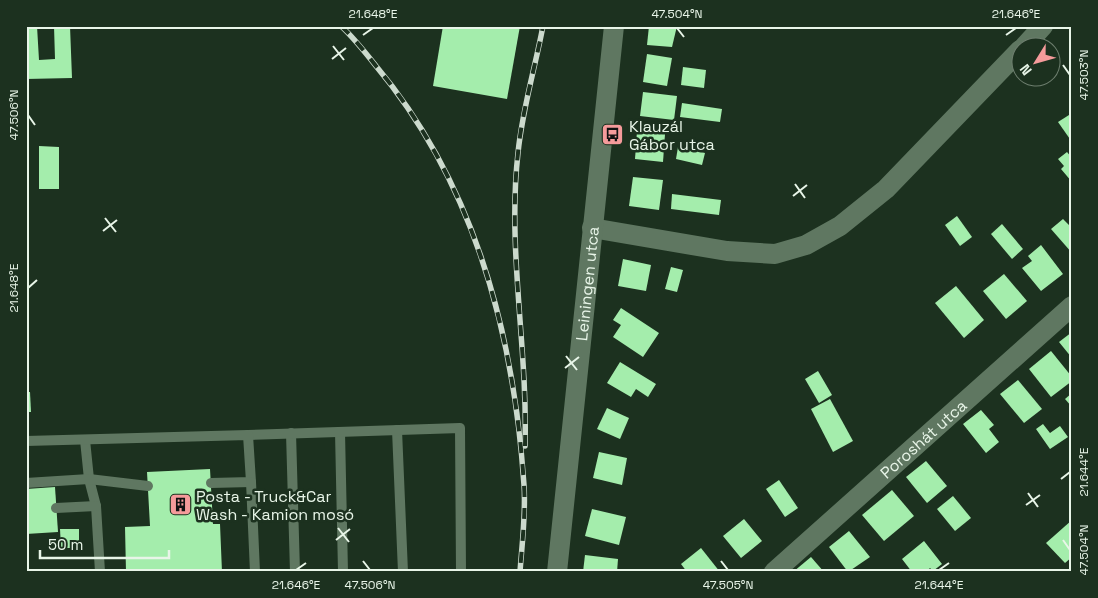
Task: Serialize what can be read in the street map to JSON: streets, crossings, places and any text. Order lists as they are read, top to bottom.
{
  "streets": {
    "street": ["Leiningen utca", "Poroshát utca"]
  },
  "places": {
    "bus stop": ["Klauzál Gábor utca"],
    "building": ["Posta - Truck&Car Wash - Kamion mosó"]
  },
  "scale_bar": "50 m",
  "north": "bottom left",
  "coordinates": [
    "21.648°E",
    "47.504°N",
    "21.646°E",
    "47.503°N",
    "47.506°N",
    "21.644°E",
    "47.505°N"
  ]
}
